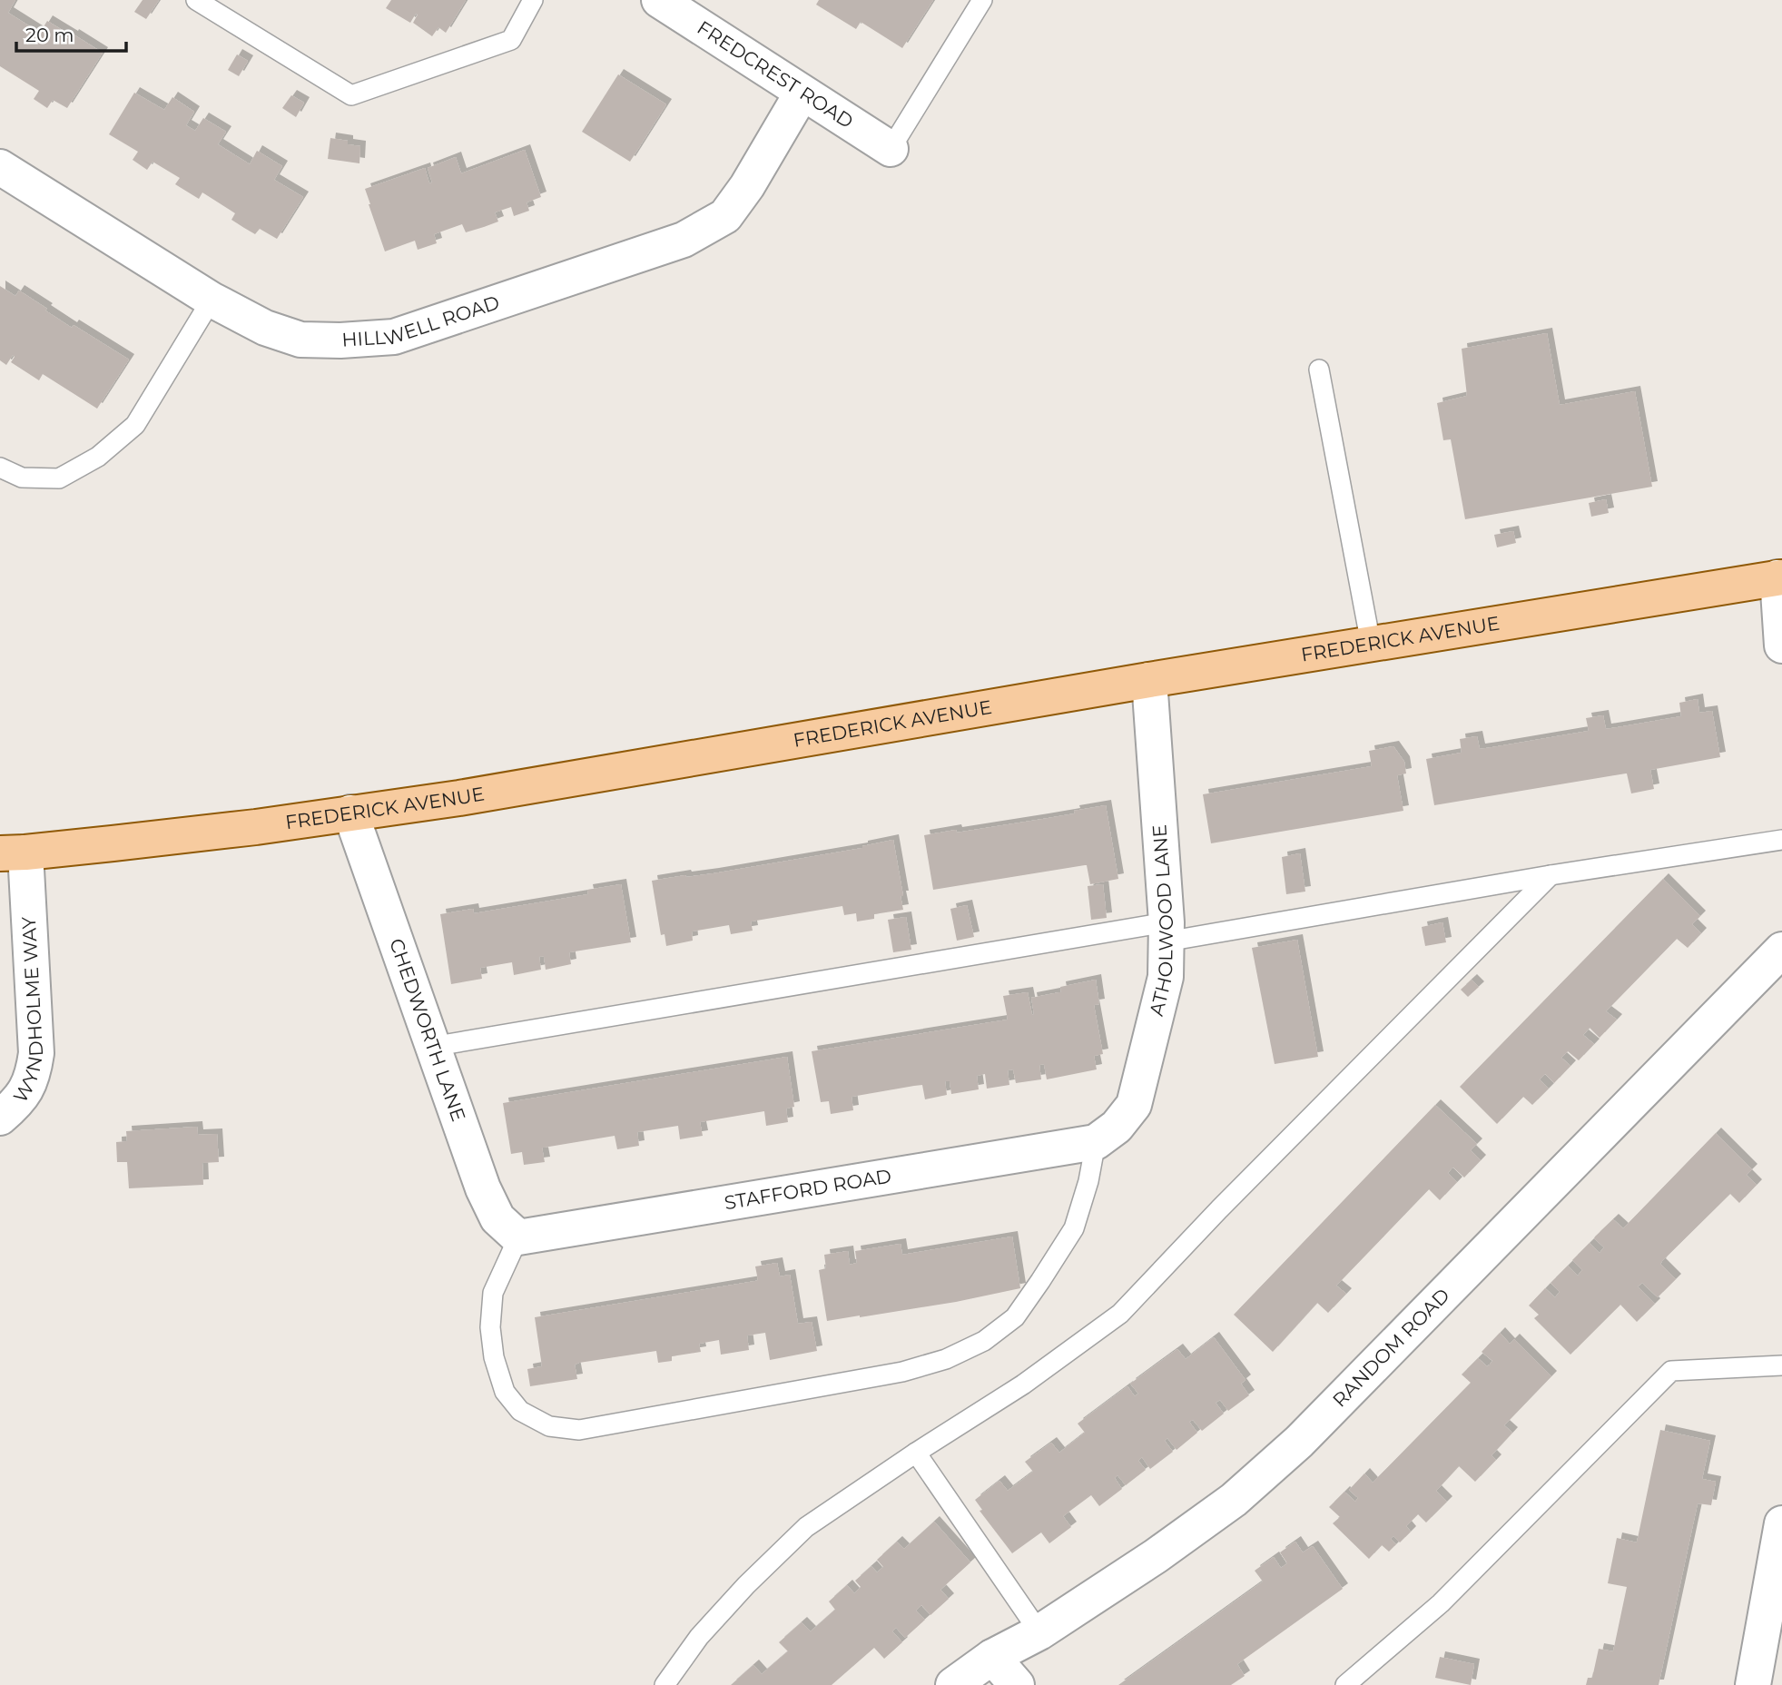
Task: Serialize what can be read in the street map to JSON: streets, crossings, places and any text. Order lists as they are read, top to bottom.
{
  "streets": {
    "main road": ["FREDERICK AVENUE"],
    "street": [
      "FREDCREST ROAD",
      "HILLWELL ROAD",
      "ATHOLWOOD LANE",
      "WYNDHOLME WAY",
      "CHEDWORTH LANE",
      "STAFFORD ROAD",
      "RANDOM ROAD"
    ]
  },
  "crossings": [
    ["FREDCREST ROAD", "HILLWELL ROAD"],
    ["FREDERICK AVENUE", "ATHOLWOOD LANE"],
    ["FREDERICK AVENUE", "WYNDHOLME WAY"],
    ["FREDERICK AVENUE", "CHEDWORTH LANE"],
    ["ATHOLWOOD LANE", "STAFFORD ROAD"],
    ["CHEDWORTH LANE", "STAFFORD ROAD"]
  ],
  "scale_bar": "20 m"
}
